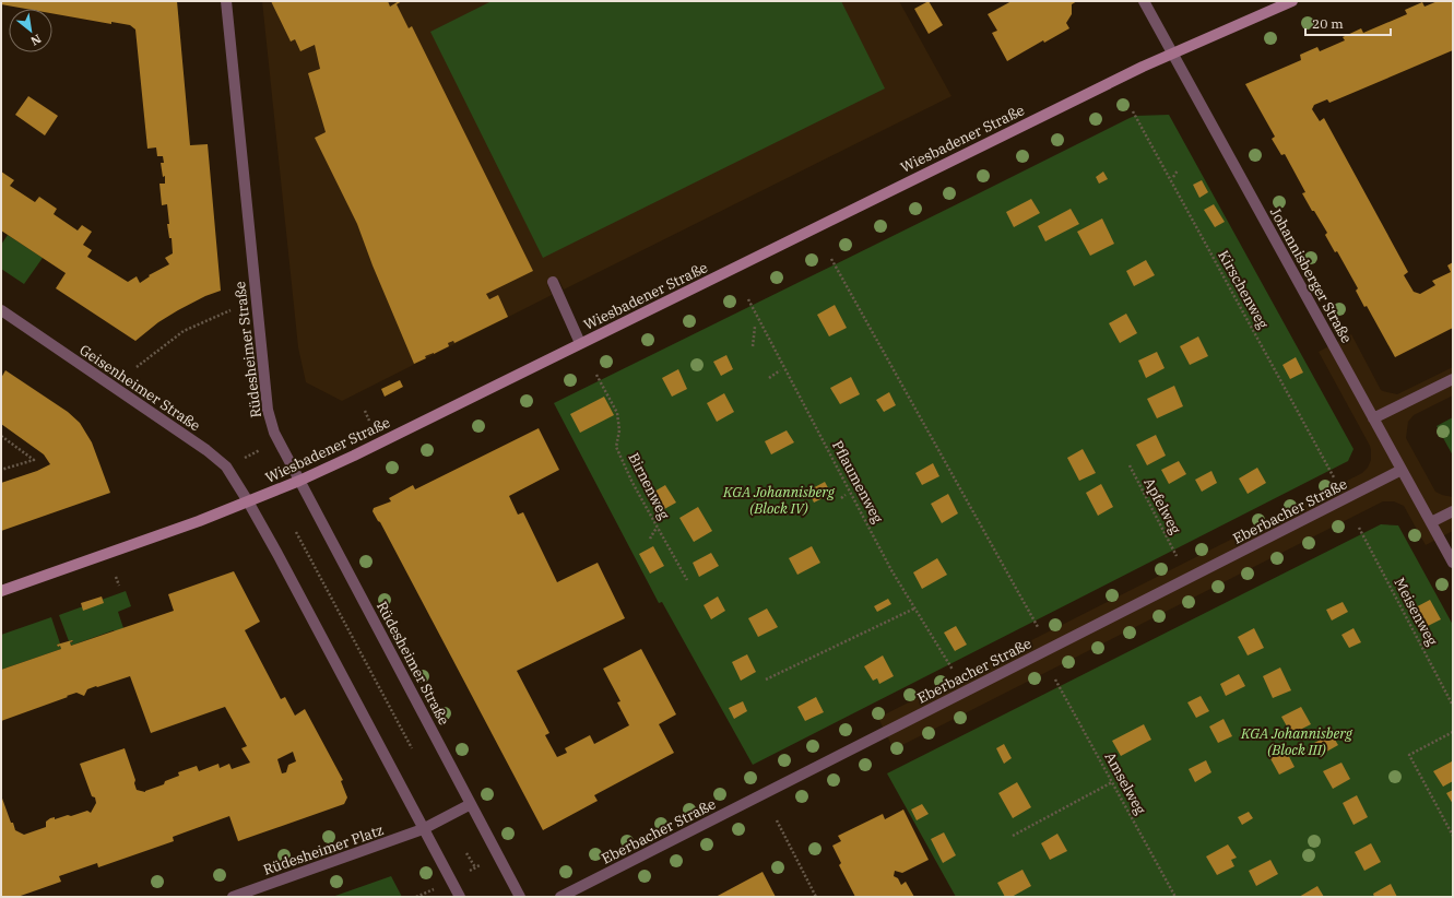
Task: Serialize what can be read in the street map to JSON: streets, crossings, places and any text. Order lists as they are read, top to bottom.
{
  "streets": {
    "street": [
      "Wiesbadener Straße",
      "Johannisberger Straße",
      "Rüdesheimer Straße",
      "Geisenheimer Straße",
      "Eberbacher Straße",
      "Rüdesheimer Platz"
    ],
    "path": [
      "Kirschenweg",
      "Pflaumenweg",
      "Birnenweg",
      "Apfelweg",
      "Meisenweg",
      "Amselweg"
    ]
  },
  "crossings": [
    ["Wiesbadener Straße", "Johannisberger Straße"],
    ["Wiesbadener Straße", "Rüdesheimer Straße"],
    ["Wiesbadener Straße", "Geisenheimer Straße"],
    ["Johannisberger Straße", "Eberbacher Straße"]
  ],
  "parks": ["KGA Johannisberg (Block IV)", "KGA Johannisberg (Block III)"],
  "scale_bar": "20 m",
  "north": "bottom right"
}
